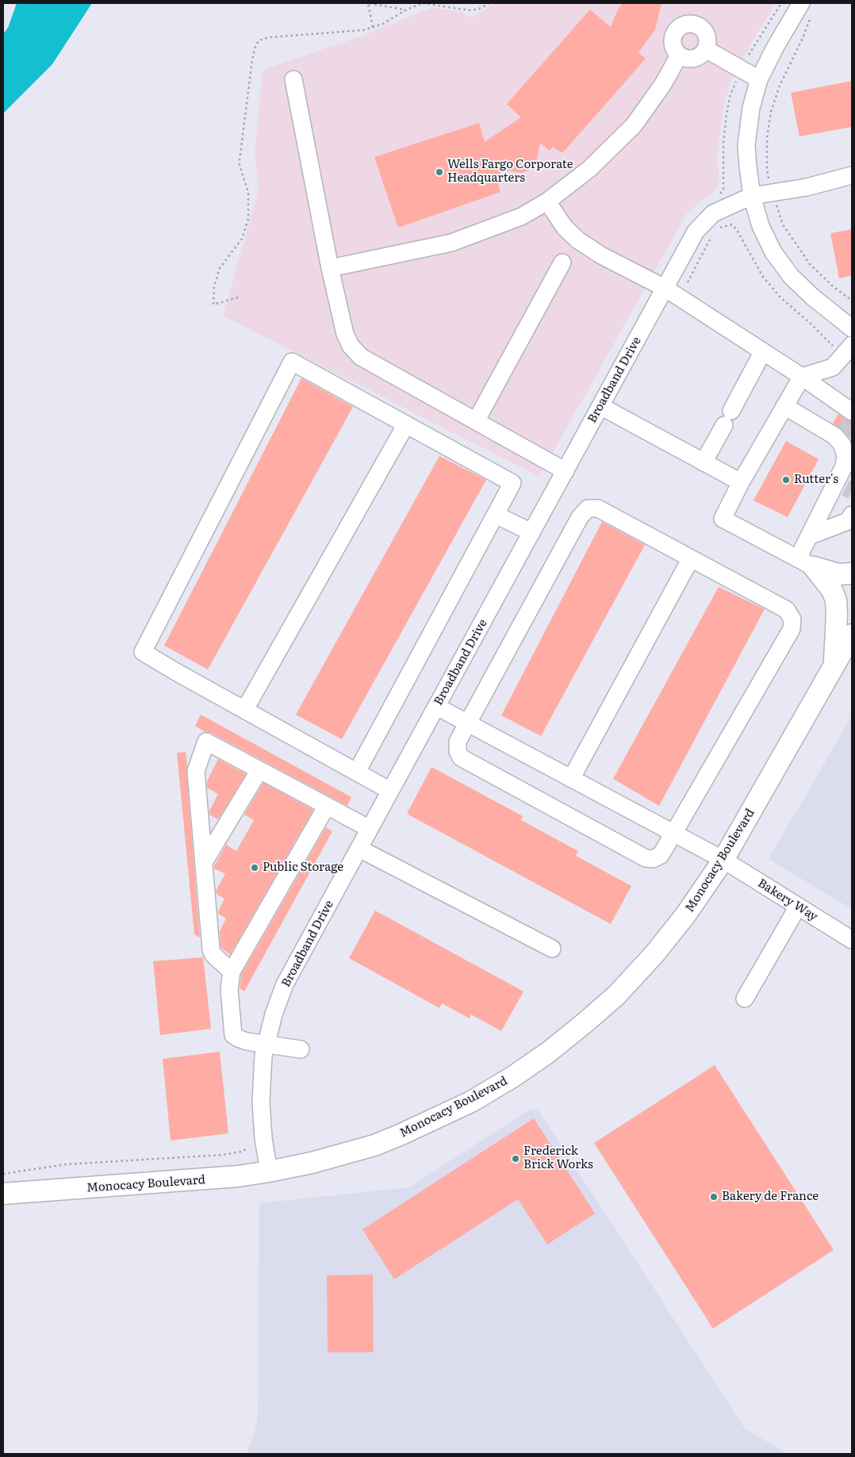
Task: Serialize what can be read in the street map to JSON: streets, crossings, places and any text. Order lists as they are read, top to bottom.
{
  "streets": {
    "main road": ["Monocacy Boulevard"],
    "street": ["Broadband Drive", "Bakery Way"]
  },
  "crossings": [
    ["Broadband Drive", "Monocacy Boulevard"],
    ["Broadband Drive", "Bakery Way"],
    ["Monocacy Boulevard", "Bakery Way"]
  ],
  "places": [
    "Wells Fargo Corporate Headquarters",
    "Rutter's",
    "Public Storage",
    "Frederick Brick Works",
    "Bakery de France"
  ]
}
